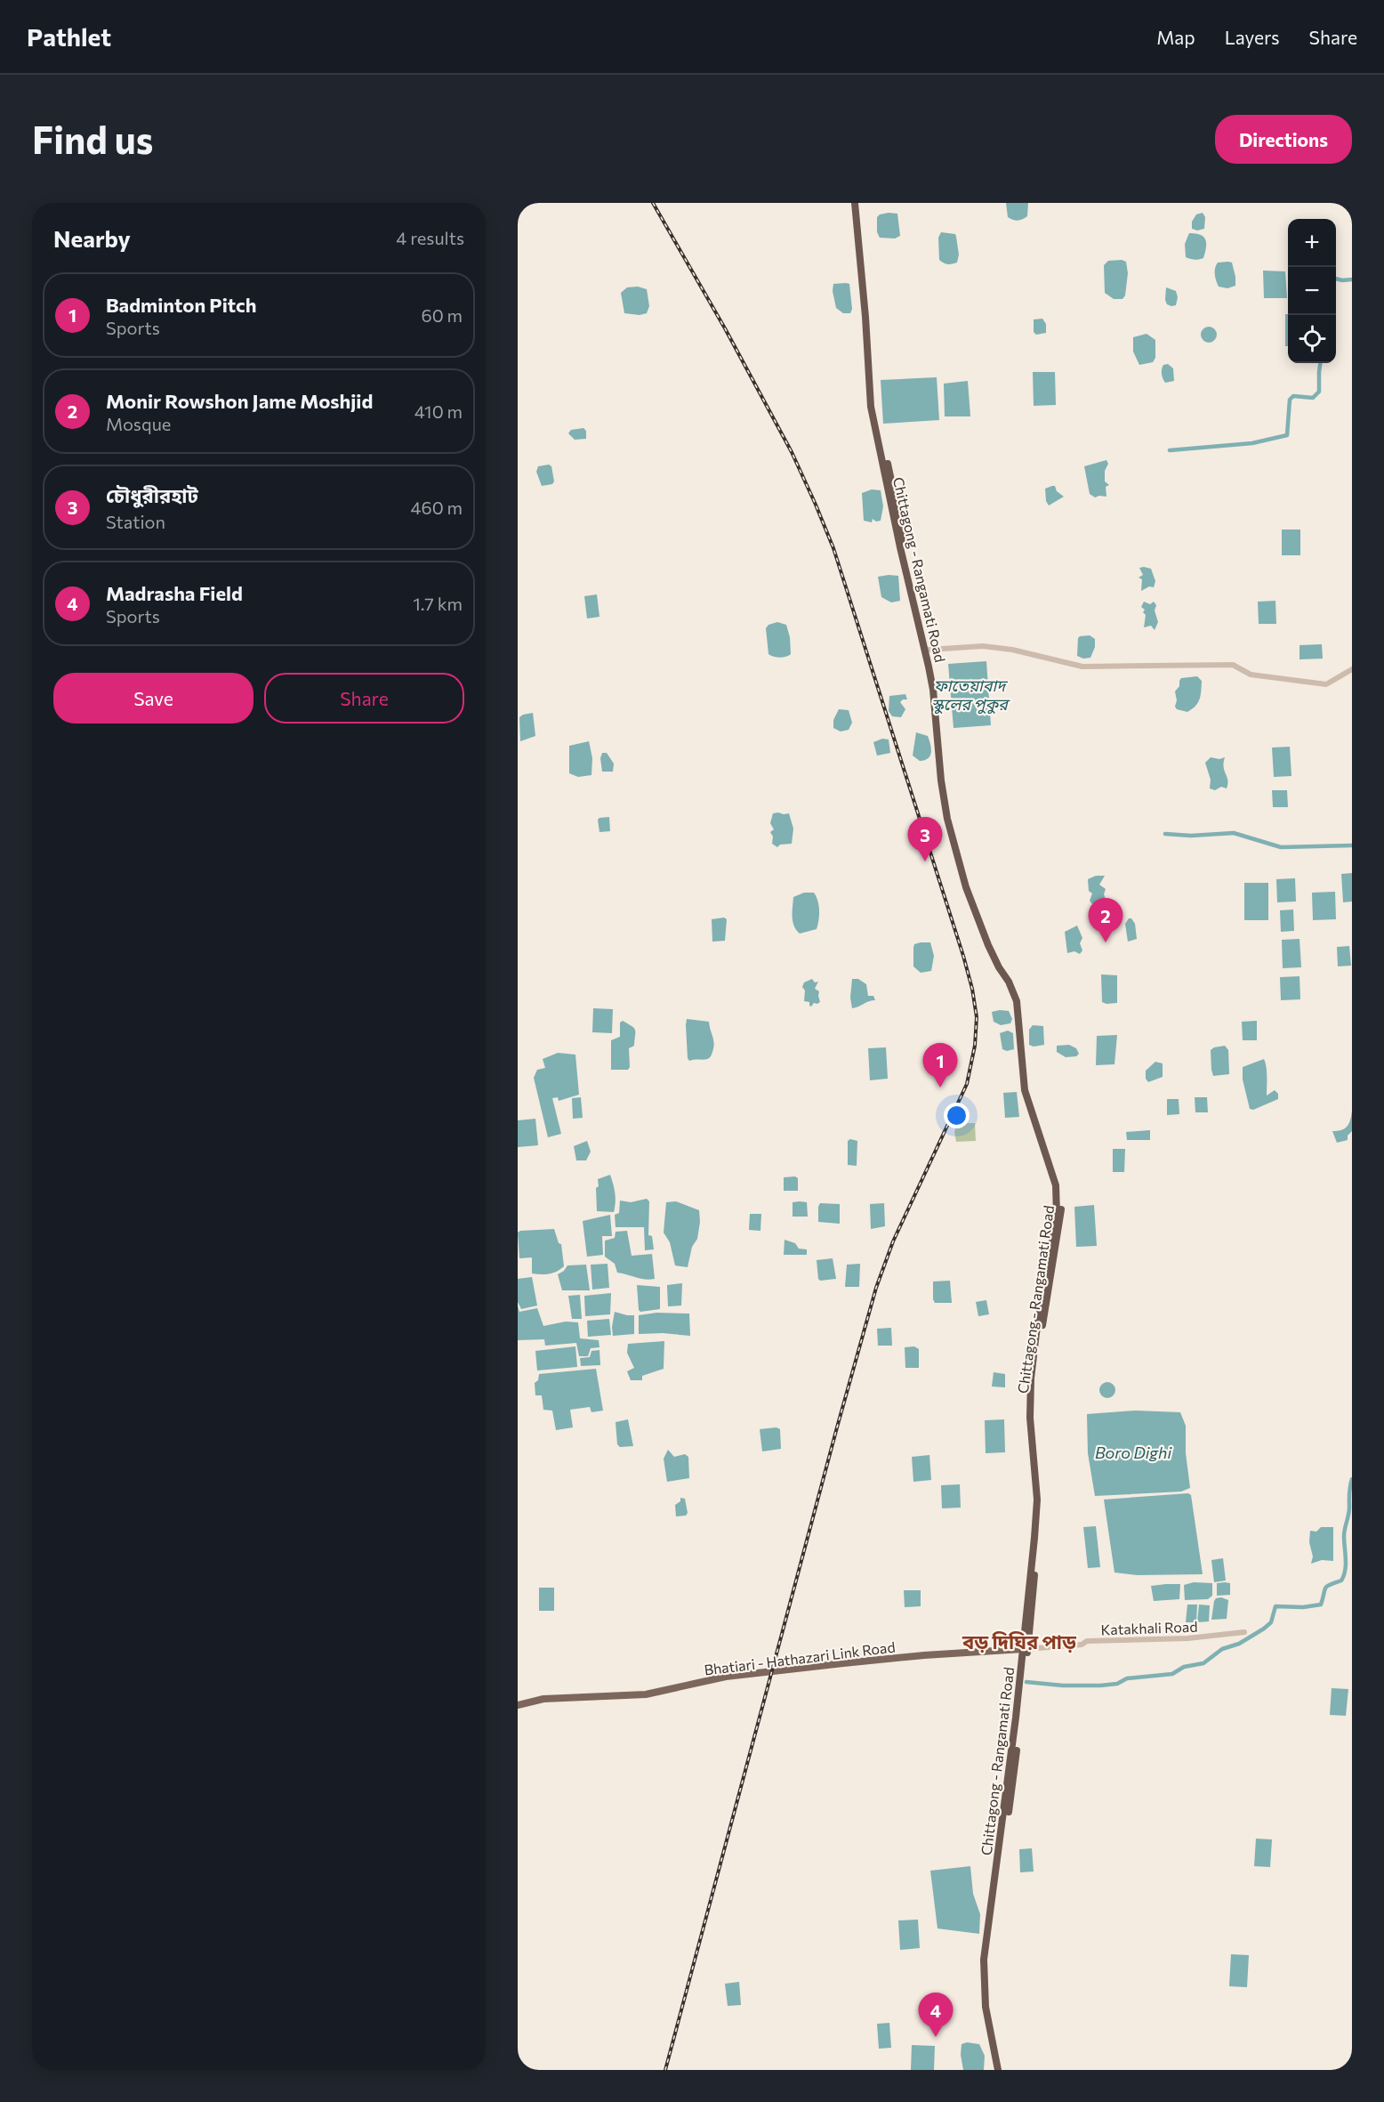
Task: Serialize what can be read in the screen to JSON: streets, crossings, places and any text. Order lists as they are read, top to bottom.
{
  "streets": {
    "highway": ["Chittagong - Rangamati Road"],
    "main road": ["Bhatiari - Hathazari Link Road"],
    "street": ["Katakhali Road"]
  },
  "crossings": [
    ["Chittagong - Rangamati Road", "Katakhali Road"],
    ["Chittagong - Rangamati Road", "Bhatiari - Hathazari Link Road"],
    ["Katakhali Road", "Bhatiari - Hathazari Link Road"]
  ],
  "districts": ["বড় দিঘির পাড়"],
  "water": ["ফাতেয়াবাদ স্কুলের পুকুর", "Boro Dighi"],
  "page": {
    "header": "Pathlet",
    "nav": ["Map", "Layers", "Share"],
    "buttons": [
      "Directions",
      ["Save", "Share"]
    ],
    "title": "Find us",
    "heading": ["Nearby", "4 results"],
    "map_buttons": ["+", "−"],
    "list": [
      {
        "mark": "1",
        "name": "Badminton Pitch",
        "note": "Sports",
        "value": "60 m"
      },
      {
        "mark": "2",
        "name": "Monir Rowshon Jame Moshjid",
        "note": "Mosque",
        "value": "410 m"
      },
      {
        "mark": "3",
        "name": "চৌধুরীরহাট",
        "note": "Station",
        "value": "460 m"
      },
      {
        "mark": "4",
        "name": "Madrasha Field",
        "note": "Sports",
        "value": "1.7 km"
      }
    ],
    "pins": [
      "3",
      "2",
      "1",
      "4"
    ]
  }
}
